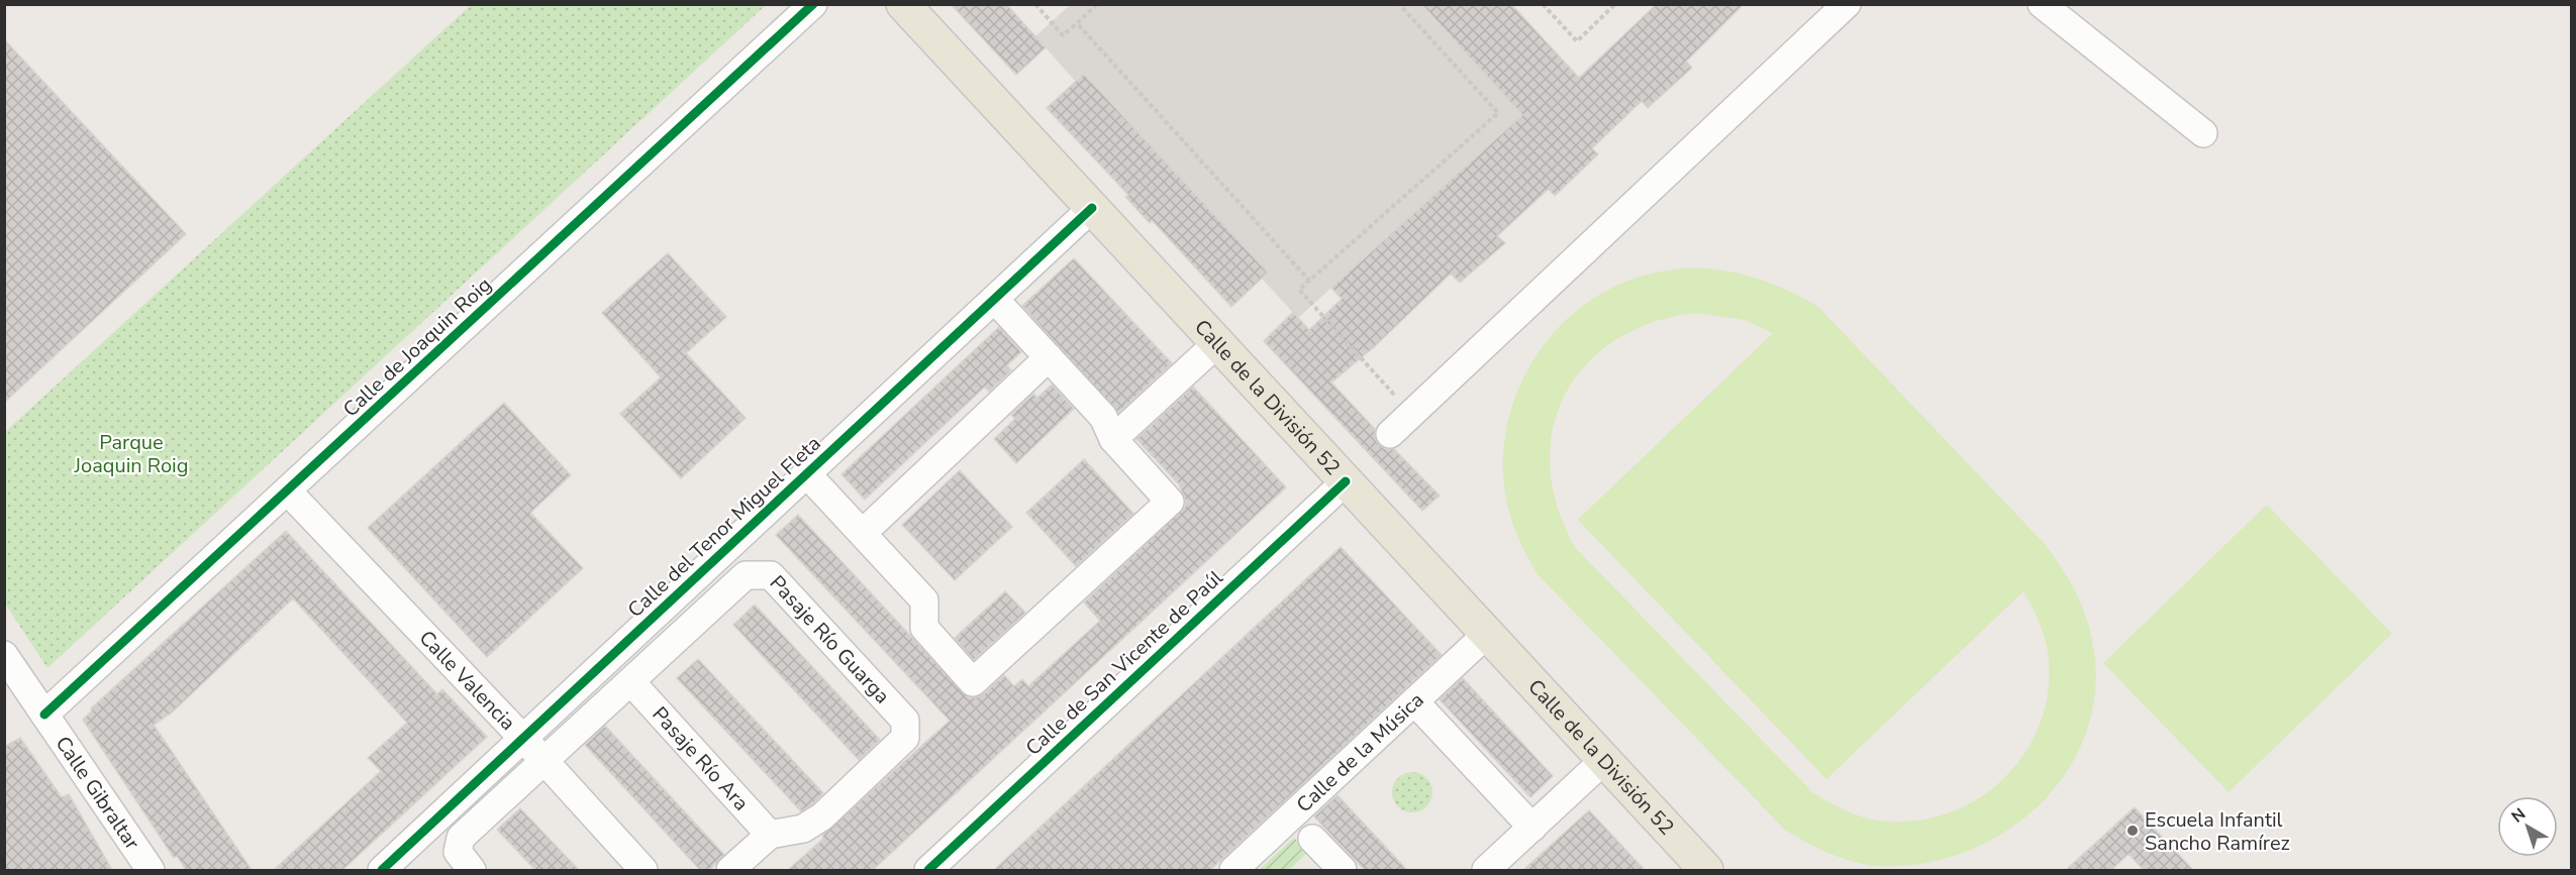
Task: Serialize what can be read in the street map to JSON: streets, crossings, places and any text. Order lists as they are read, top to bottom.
{
  "streets": {
    "main road": ["Calle de la División 52"],
    "street": [
      "Calle de Joaquin Roig",
      "Calle del Tenor Miguel Fleta",
      "Pasaje Río Guarga",
      "Calle de San Vicente de Paúl",
      "Calle Valencia",
      "Calle de la Música",
      "Pasaje Río Ara",
      "Calle Gibraltar"
    ]
  },
  "crossings": [
    ["Calle de Joaquin Roig", "Calle Valencia"],
    ["Calle de Joaquin Roig", "Calle Gibraltar"],
    ["Calle de la División 52", "Calle del Tenor Miguel Fleta"],
    ["Calle de la División 52", "Calle de San Vicente de Paúl"],
    ["Calle de la División 52", "Calle de la Música"],
    ["Calle del Tenor Miguel Fleta", "Calle Valencia"],
    ["Pasaje Río Guarga", "Calle Valencia"],
    ["Pasaje Río Guarga", "Pasaje Río Ara"]
  ],
  "parks": ["Parque Joaquin Roig"],
  "places": ["Escuela Infantil Sancho Ramírez"],
  "north": "top left"
}
